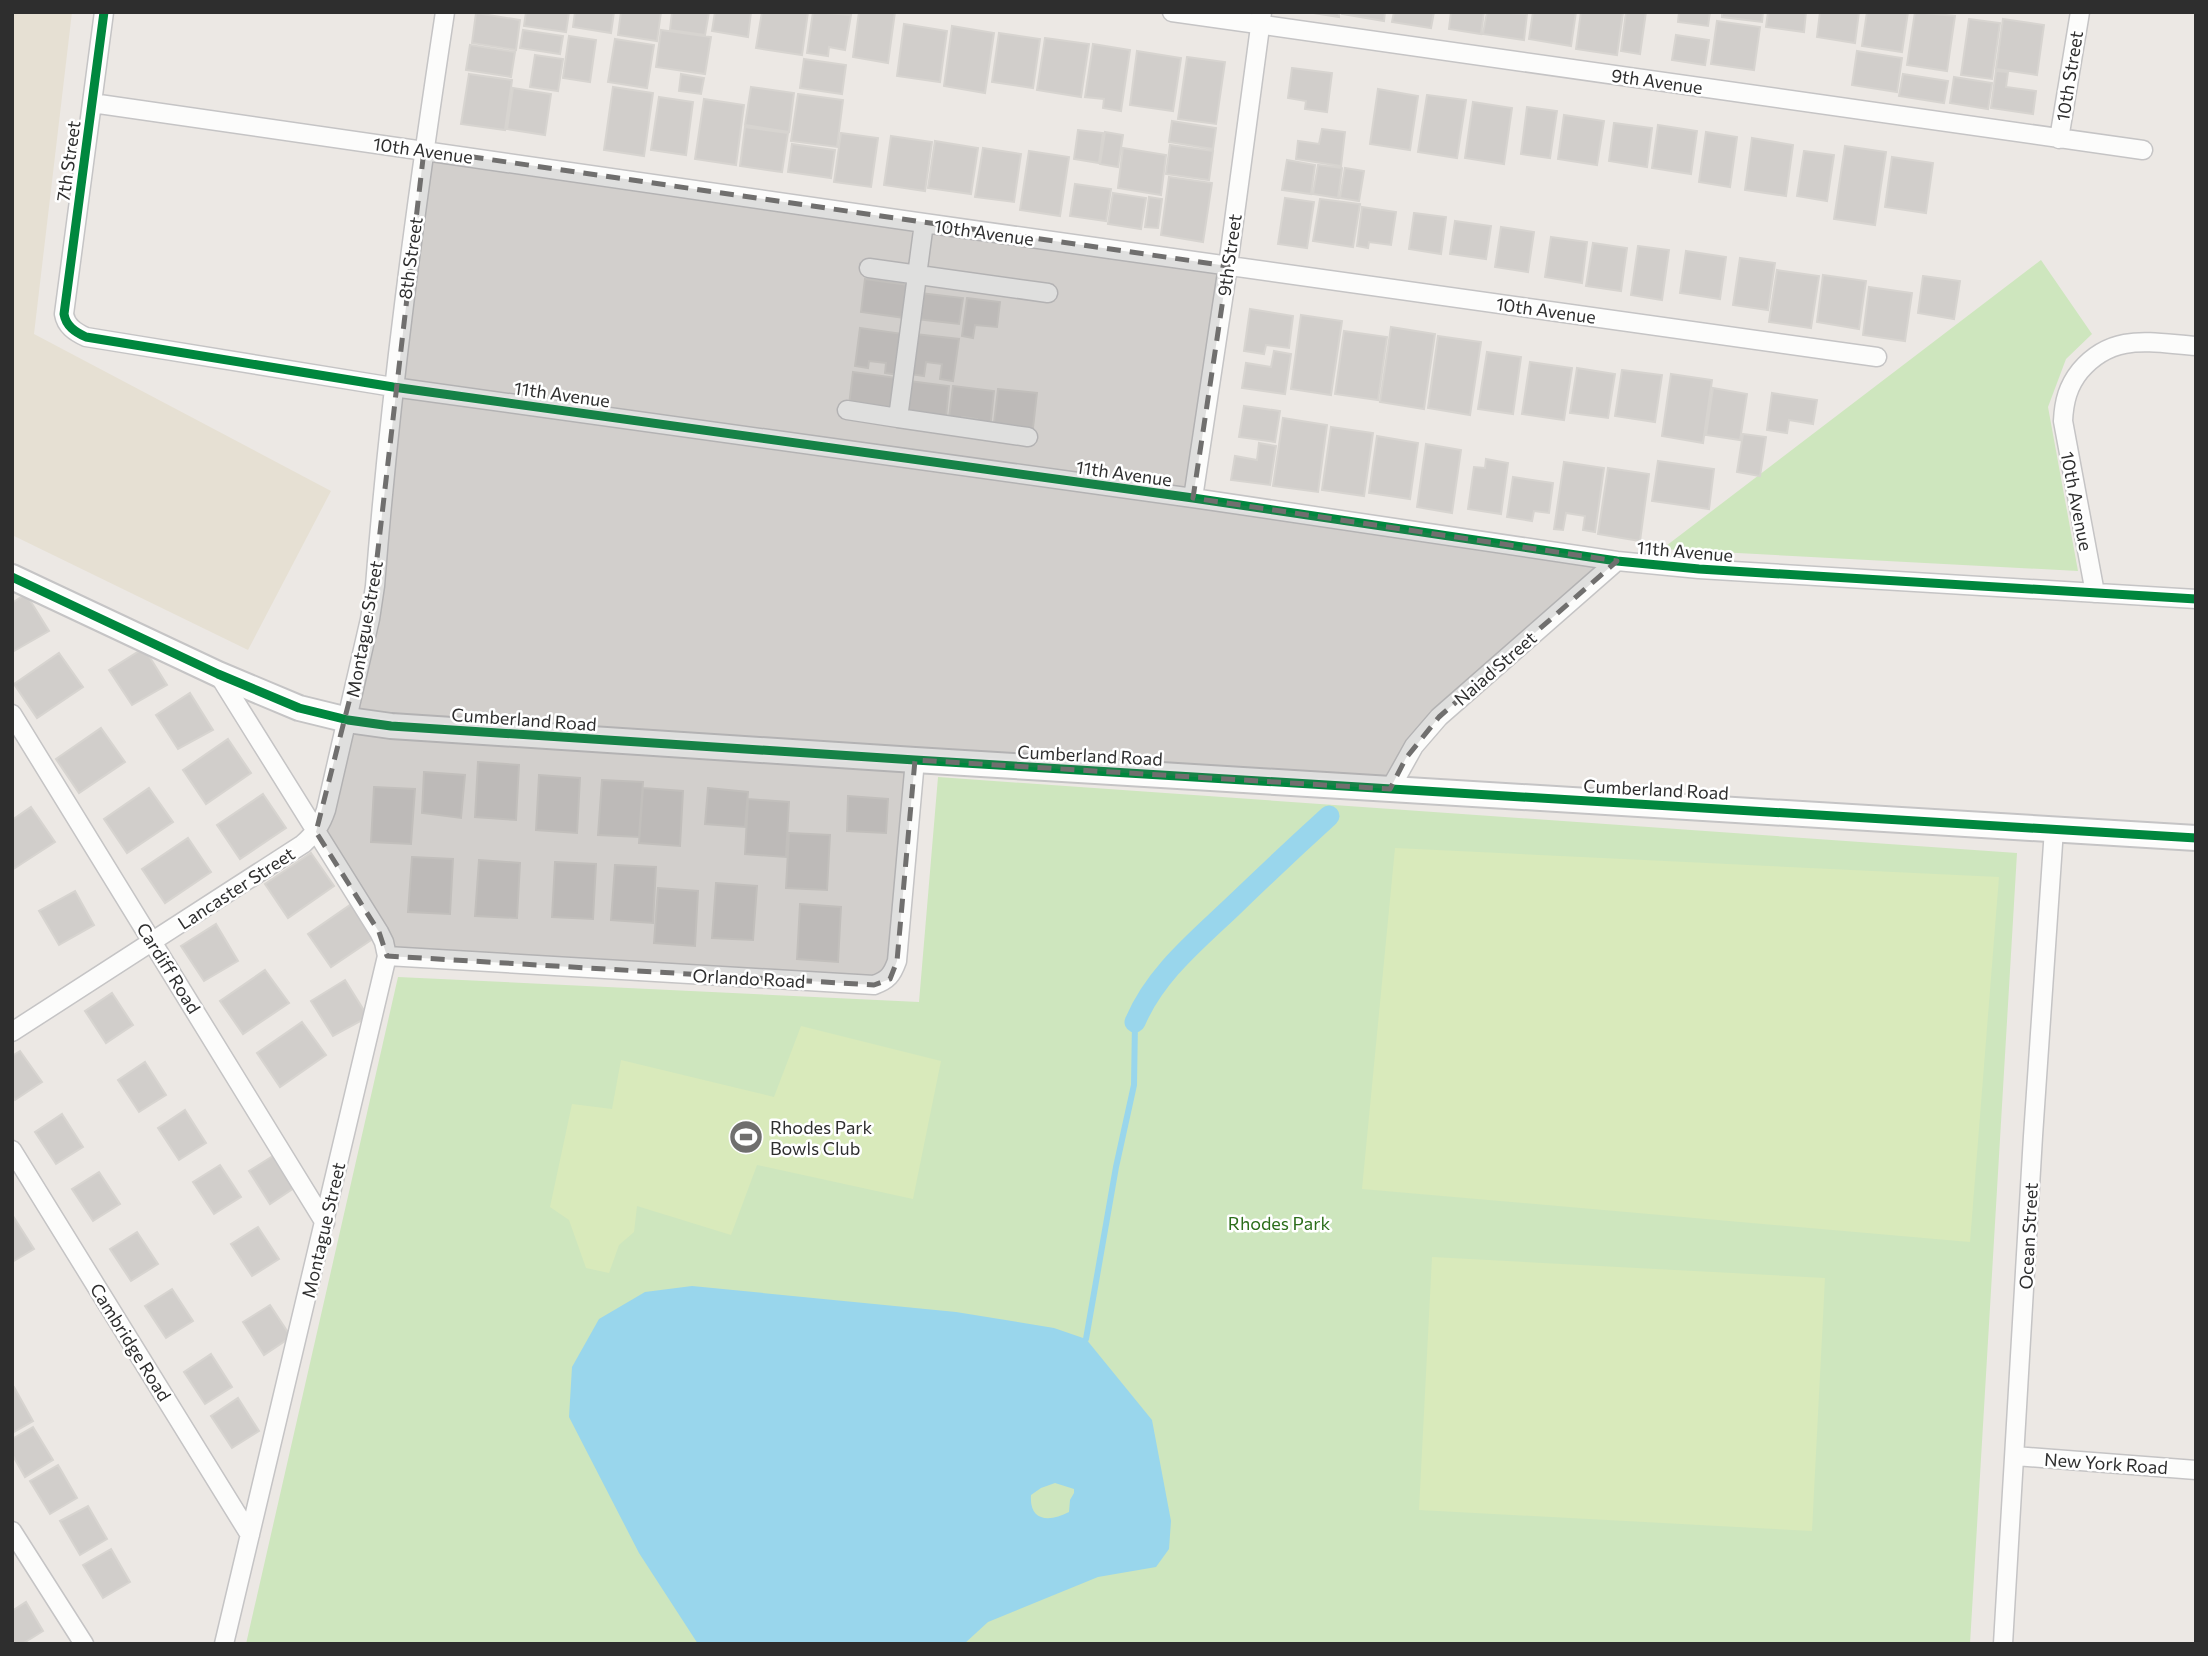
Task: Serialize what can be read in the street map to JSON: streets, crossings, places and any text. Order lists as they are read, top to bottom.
{
  "streets": {
    "street": [
      "10th Street",
      "9th Avenue",
      "10th Avenue",
      "7th Street",
      "9th Street",
      "8th Street",
      "11th Avenue",
      "Montague Street",
      "Naiad Street",
      "Cumberland Road",
      "Lancaster Street",
      "Cardiff Road",
      "Orlando Road",
      "Ocean Street",
      "Cambridge Road",
      "New York Road"
    ]
  },
  "crossings": [
    ["10th Street", "9th Avenue"],
    ["9th Avenue", "9th Street"],
    ["10th Avenue", "7th Street"],
    ["10th Avenue", "9th Street"],
    ["10th Avenue", "8th Street"],
    ["10th Avenue", "11th Avenue"],
    ["7th Street", "11th Avenue"],
    ["9th Street", "11th Avenue"],
    ["8th Street", "11th Avenue"],
    ["8th Street", "Montague Street"],
    ["11th Avenue", "Naiad Street"],
    ["Montague Street", "Cumberland Road"],
    ["Montague Street", "Lancaster Street"],
    ["Montague Street", "Cardiff Road"],
    ["Montague Street", "Orlando Road"],
    ["Montague Street", "Cambridge Road"],
    ["Naiad Street", "Cumberland Road"],
    ["Cumberland Road", "Orlando Road"],
    ["Cumberland Road", "Ocean Street"],
    ["Lancaster Street", "Cardiff Road"],
    ["Ocean Street", "New York Road"]
  ],
  "parks": ["Rhodes Park"],
  "places": {
    "sports": ["Rhodes Park Bowls Club"]
  }
}
